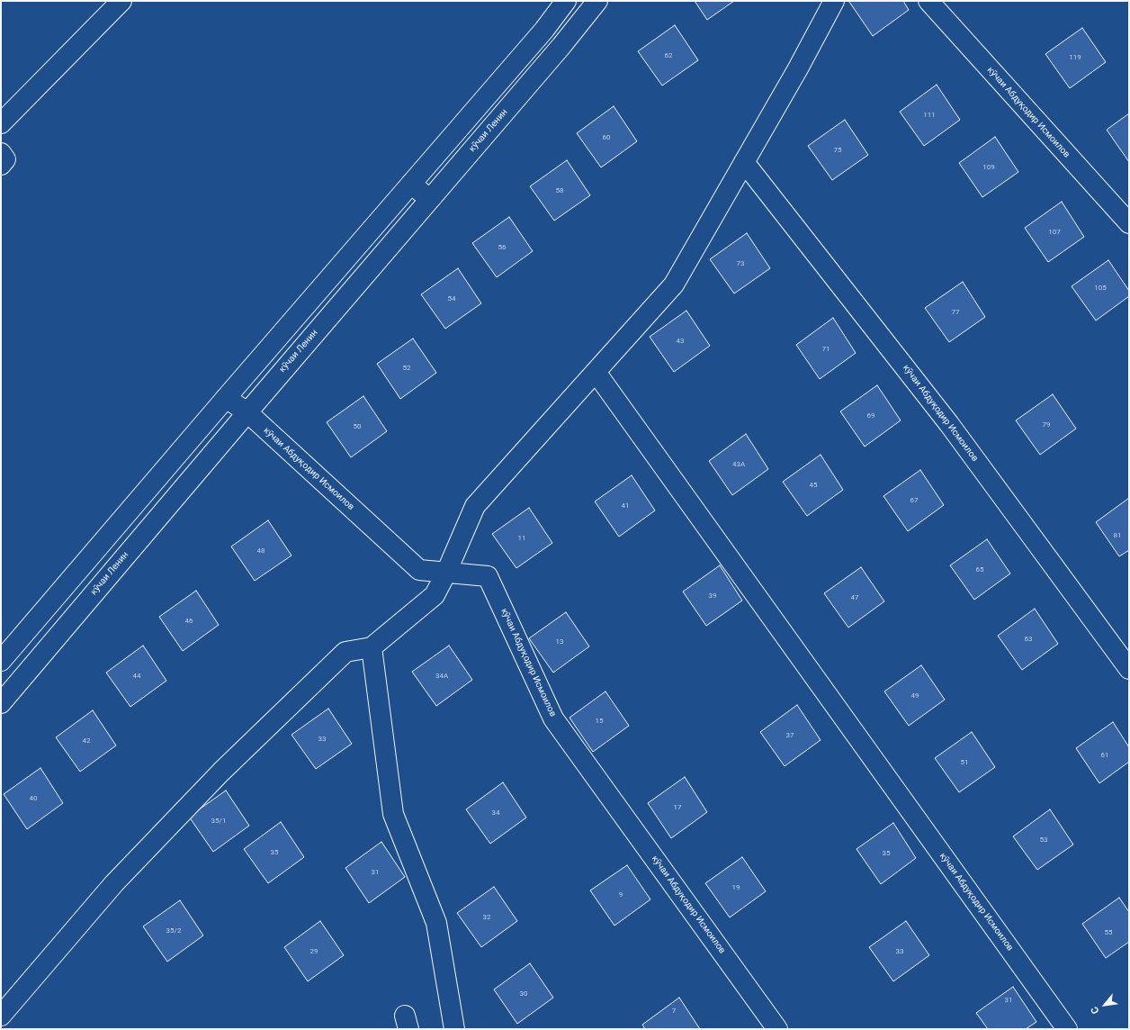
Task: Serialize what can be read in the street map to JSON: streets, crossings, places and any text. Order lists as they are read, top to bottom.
{
  "streets": {
    "street": ["кӯчаи Абдуқодир Исмоилов", "кӯчаи Ленин"]
  },
  "crossings": [
    ["кӯчаи Абдуқодир Исмоилов", "кӯчаи Ленин"]
  ],
  "house_numbers": [
    "62",
    "119",
    "111",
    "60",
    "75",
    "109",
    "58",
    "107",
    "56",
    "73",
    "105",
    "54",
    "77",
    "43",
    "71",
    "52",
    "69",
    "79",
    "50",
    "43А",
    "45",
    "67",
    "41",
    "81",
    "11",
    "48",
    "65",
    "39",
    "47",
    "46",
    "63",
    "13",
    "44",
    "34А",
    "49",
    "15",
    "37",
    "33",
    "42",
    "61",
    "51",
    "40",
    "17",
    "34",
    "35/1",
    "53",
    "35",
    "35",
    "31",
    "19",
    "9",
    "32",
    "35/2",
    "55",
    "29",
    "33",
    "30",
    "31",
    "7"
  ],
  "north": "bottom left"
}
